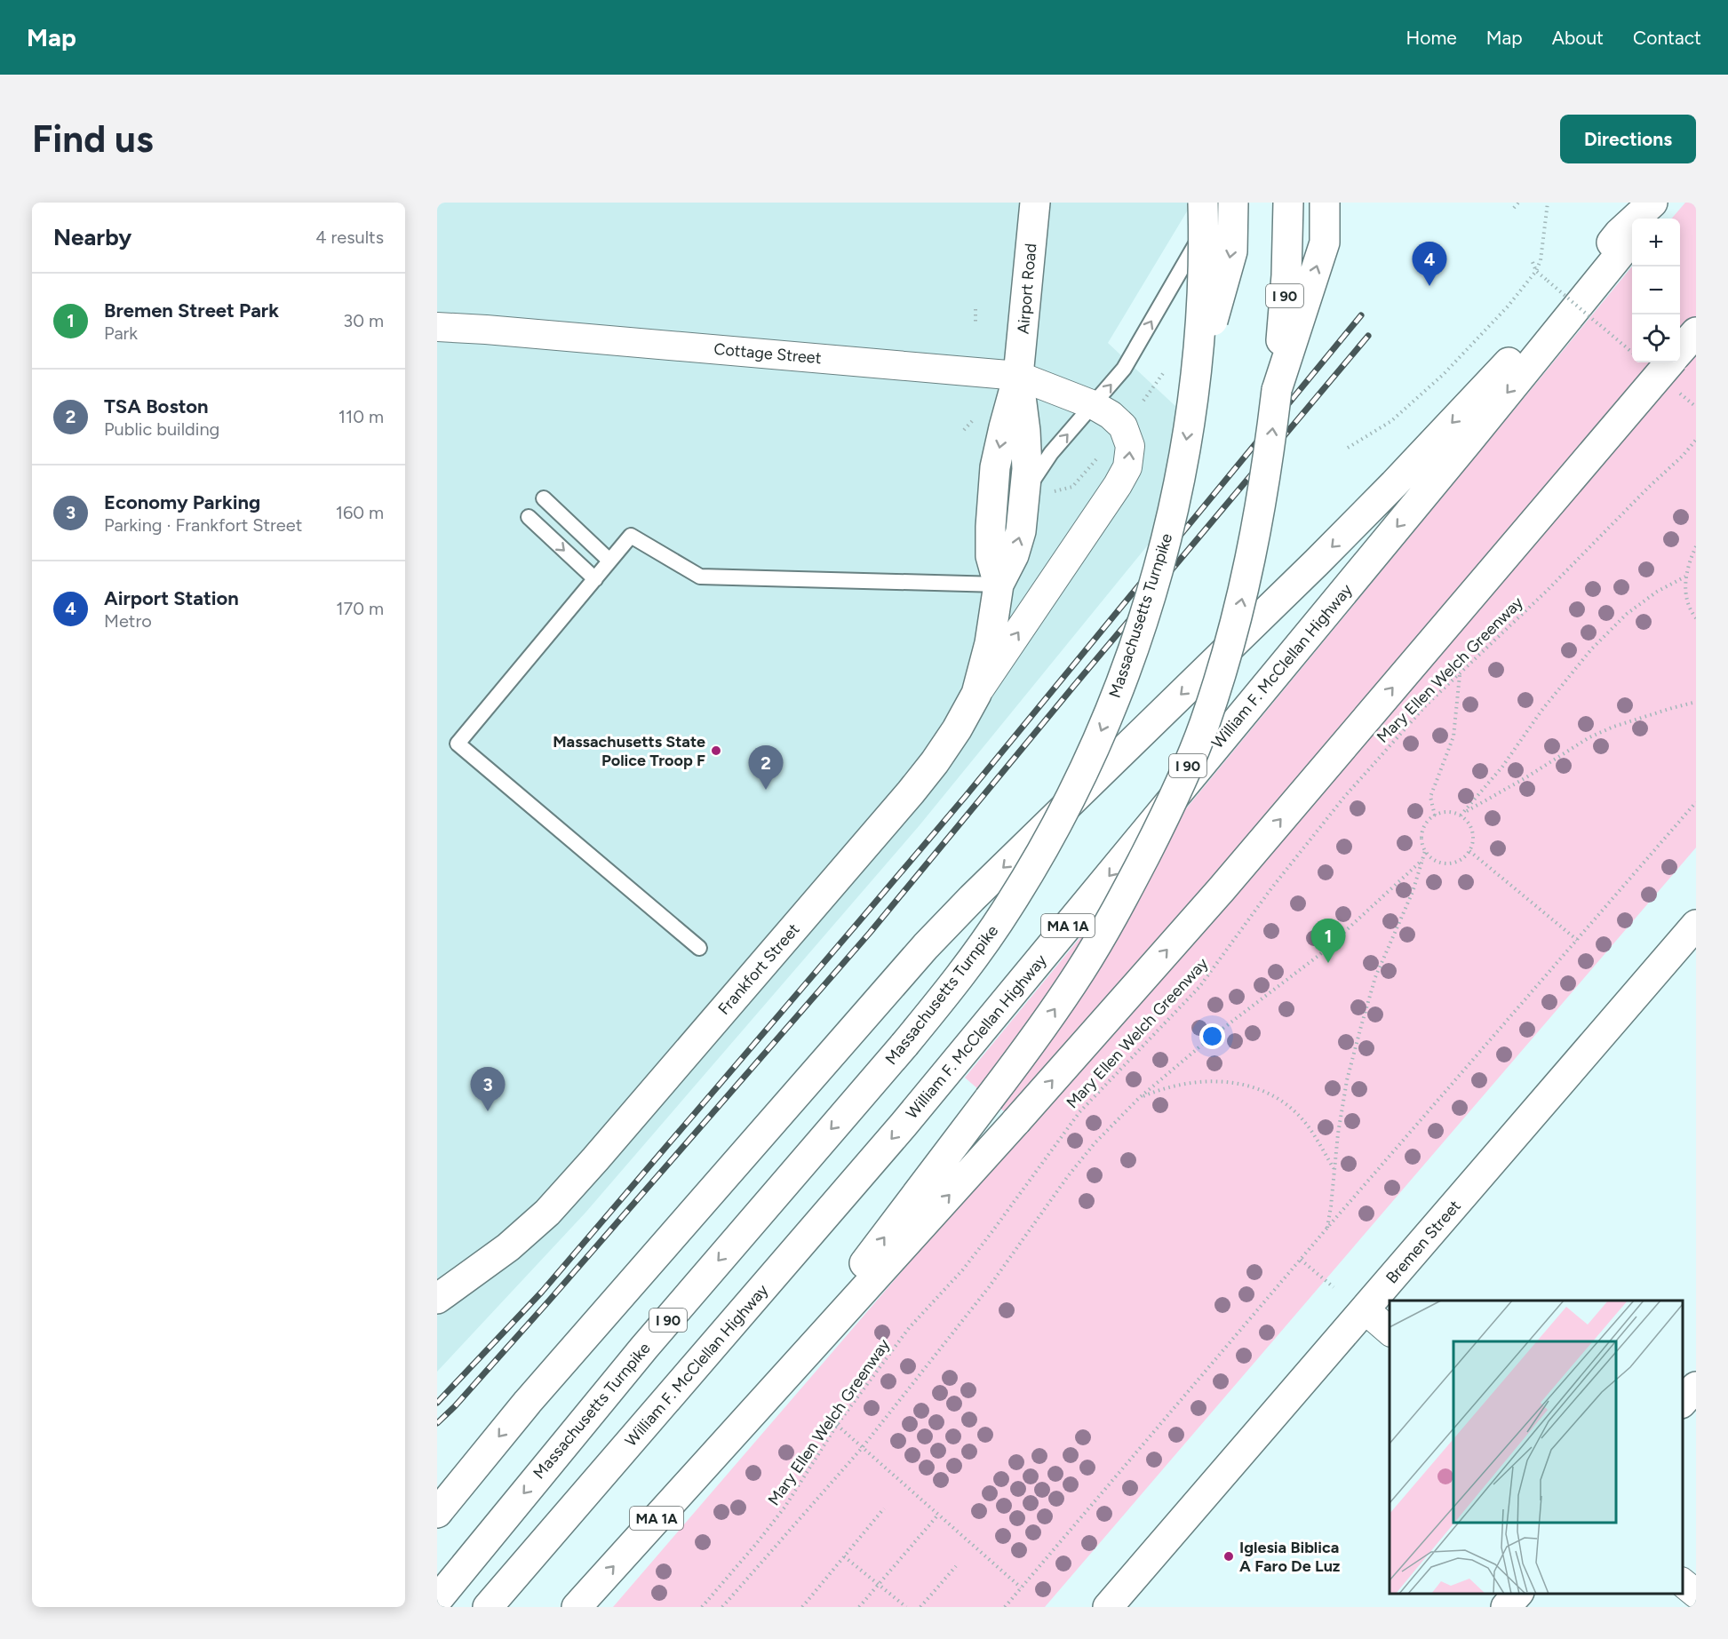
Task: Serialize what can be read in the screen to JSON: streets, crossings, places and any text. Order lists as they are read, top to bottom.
{
  "streets": {
    "main road": [
      "Airport Road",
      "I 90",
      "Massachusetts Turnpike",
      "William F. McClellan Highway",
      "MA 1A",
      "Frankfort Street",
      "Bremen Street"
    ],
    "street": ["Cottage Street"],
    "path": ["Mary Ellen Welch Greenway"]
  },
  "crossings": [
    ["Airport Road", "Cottage Street"],
    ["Airport Road", "Frankfort Street"],
    ["I 90", "MA 1A"],
    ["Cottage Street", "Frankfort Street"]
  ],
  "places": ["Massachusetts State Police Troop F", "Iglesia Biblica A Faro De Luz"],
  "page": {
    "header": "Map",
    "nav": [
      "Home",
      "Map",
      "About",
      "Contact"
    ],
    "buttons": "Directions",
    "title": "Find us",
    "heading": ["Nearby", "4 results"],
    "map_buttons": ["+", "−"],
    "pins": [
      "4",
      "2",
      "1",
      "3"
    ],
    "list": [
      {
        "mark": "1",
        "name": "Bremen Street Park",
        "note": "Park",
        "value": "30 m"
      },
      {
        "mark": "2",
        "name": "TSA Boston",
        "note": "Public building",
        "value": "110 m"
      },
      {
        "mark": "3",
        "name": "Economy Parking",
        "note": "Parking · Frankfort Street",
        "value": "160 m"
      },
      {
        "mark": "4",
        "name": "Airport Station",
        "note": "Metro",
        "value": "170 m"
      }
    ]
  }
}
